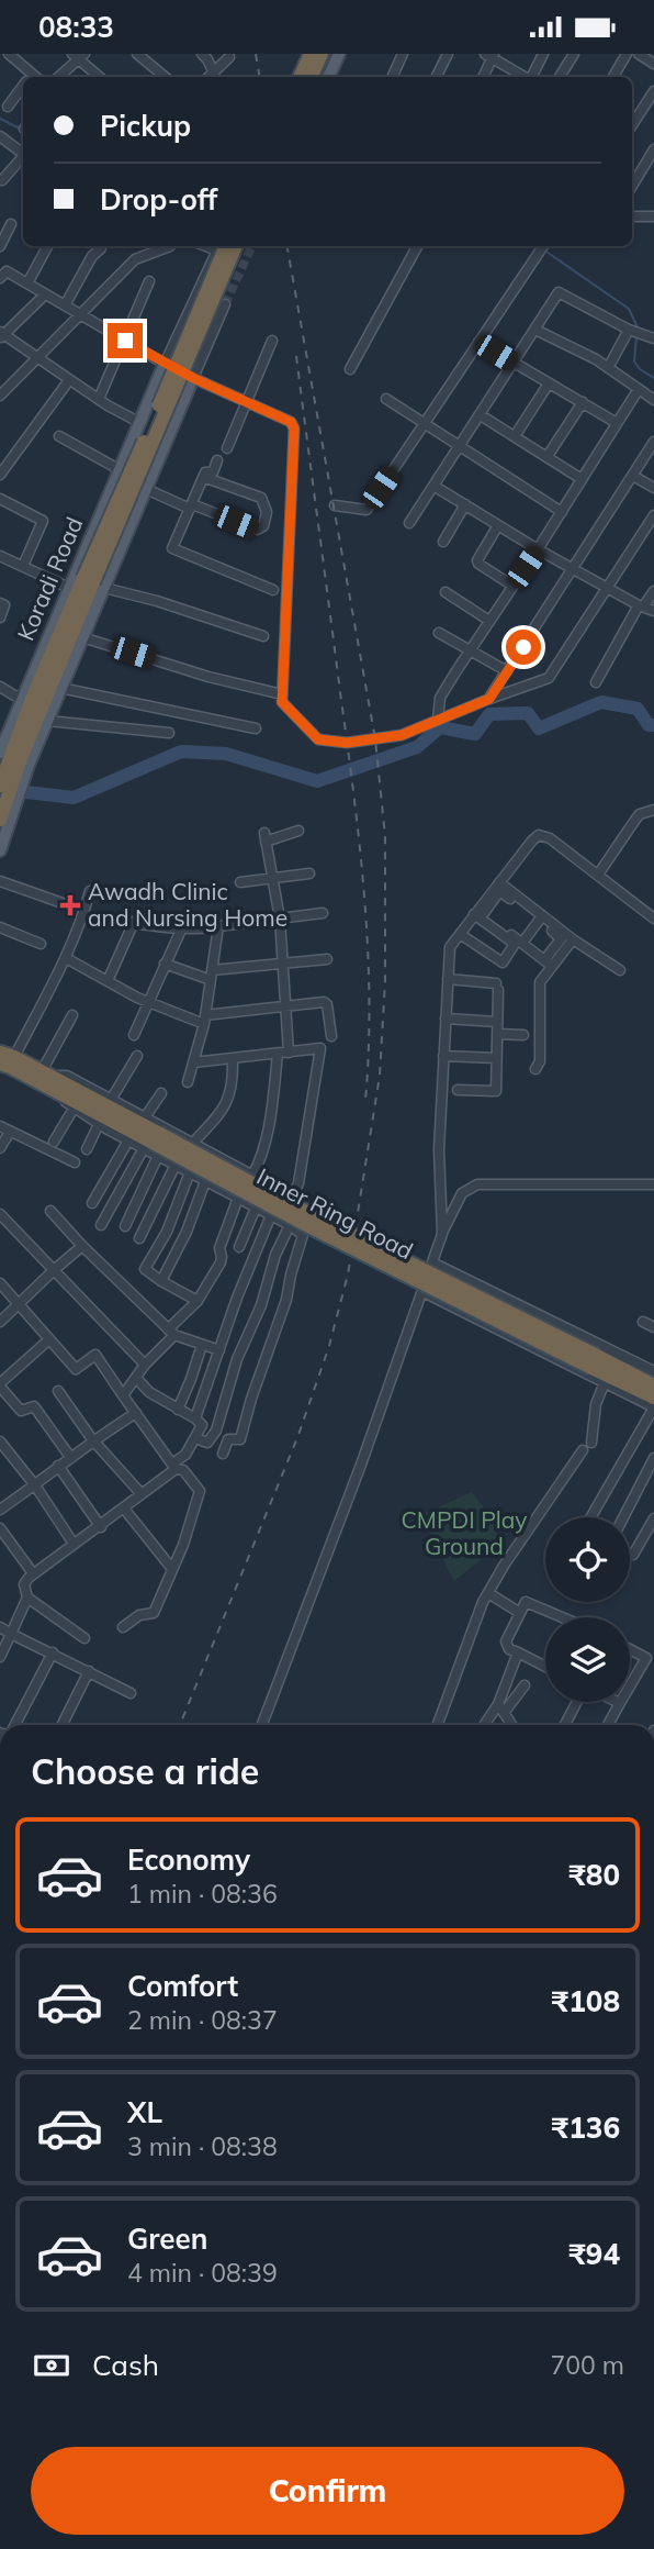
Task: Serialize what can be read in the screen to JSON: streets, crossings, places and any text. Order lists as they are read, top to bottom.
{
  "streets": {
    "highway": ["Inner Ring Road"],
    "main road": ["Koradi Road"]
  },
  "parks": ["CMPDI Play Ground"],
  "places": {
    "health": ["Awadh Clinic and Nursing Home"]
  },
  "page": {
    "status": "08:33",
    "banner": ["Pickup", "Drop-off"],
    "heading": "Choose a ride",
    "list": [
      {
        "name": "Economy",
        "note": "1 min · 08:36",
        "value": "₹80"
      },
      {
        "name": "Comfort",
        "note": "2 min · 08:37",
        "value": "₹108"
      },
      {
        "name": "XL",
        "note": "3 min · 08:38",
        "value": "₹136"
      },
      {
        "name": "Green",
        "note": "4 min · 08:39",
        "value": "₹94"
      }
    ],
    "pay": ["Cash", "700 m"],
    "buttons": "Confirm"
  }
}
